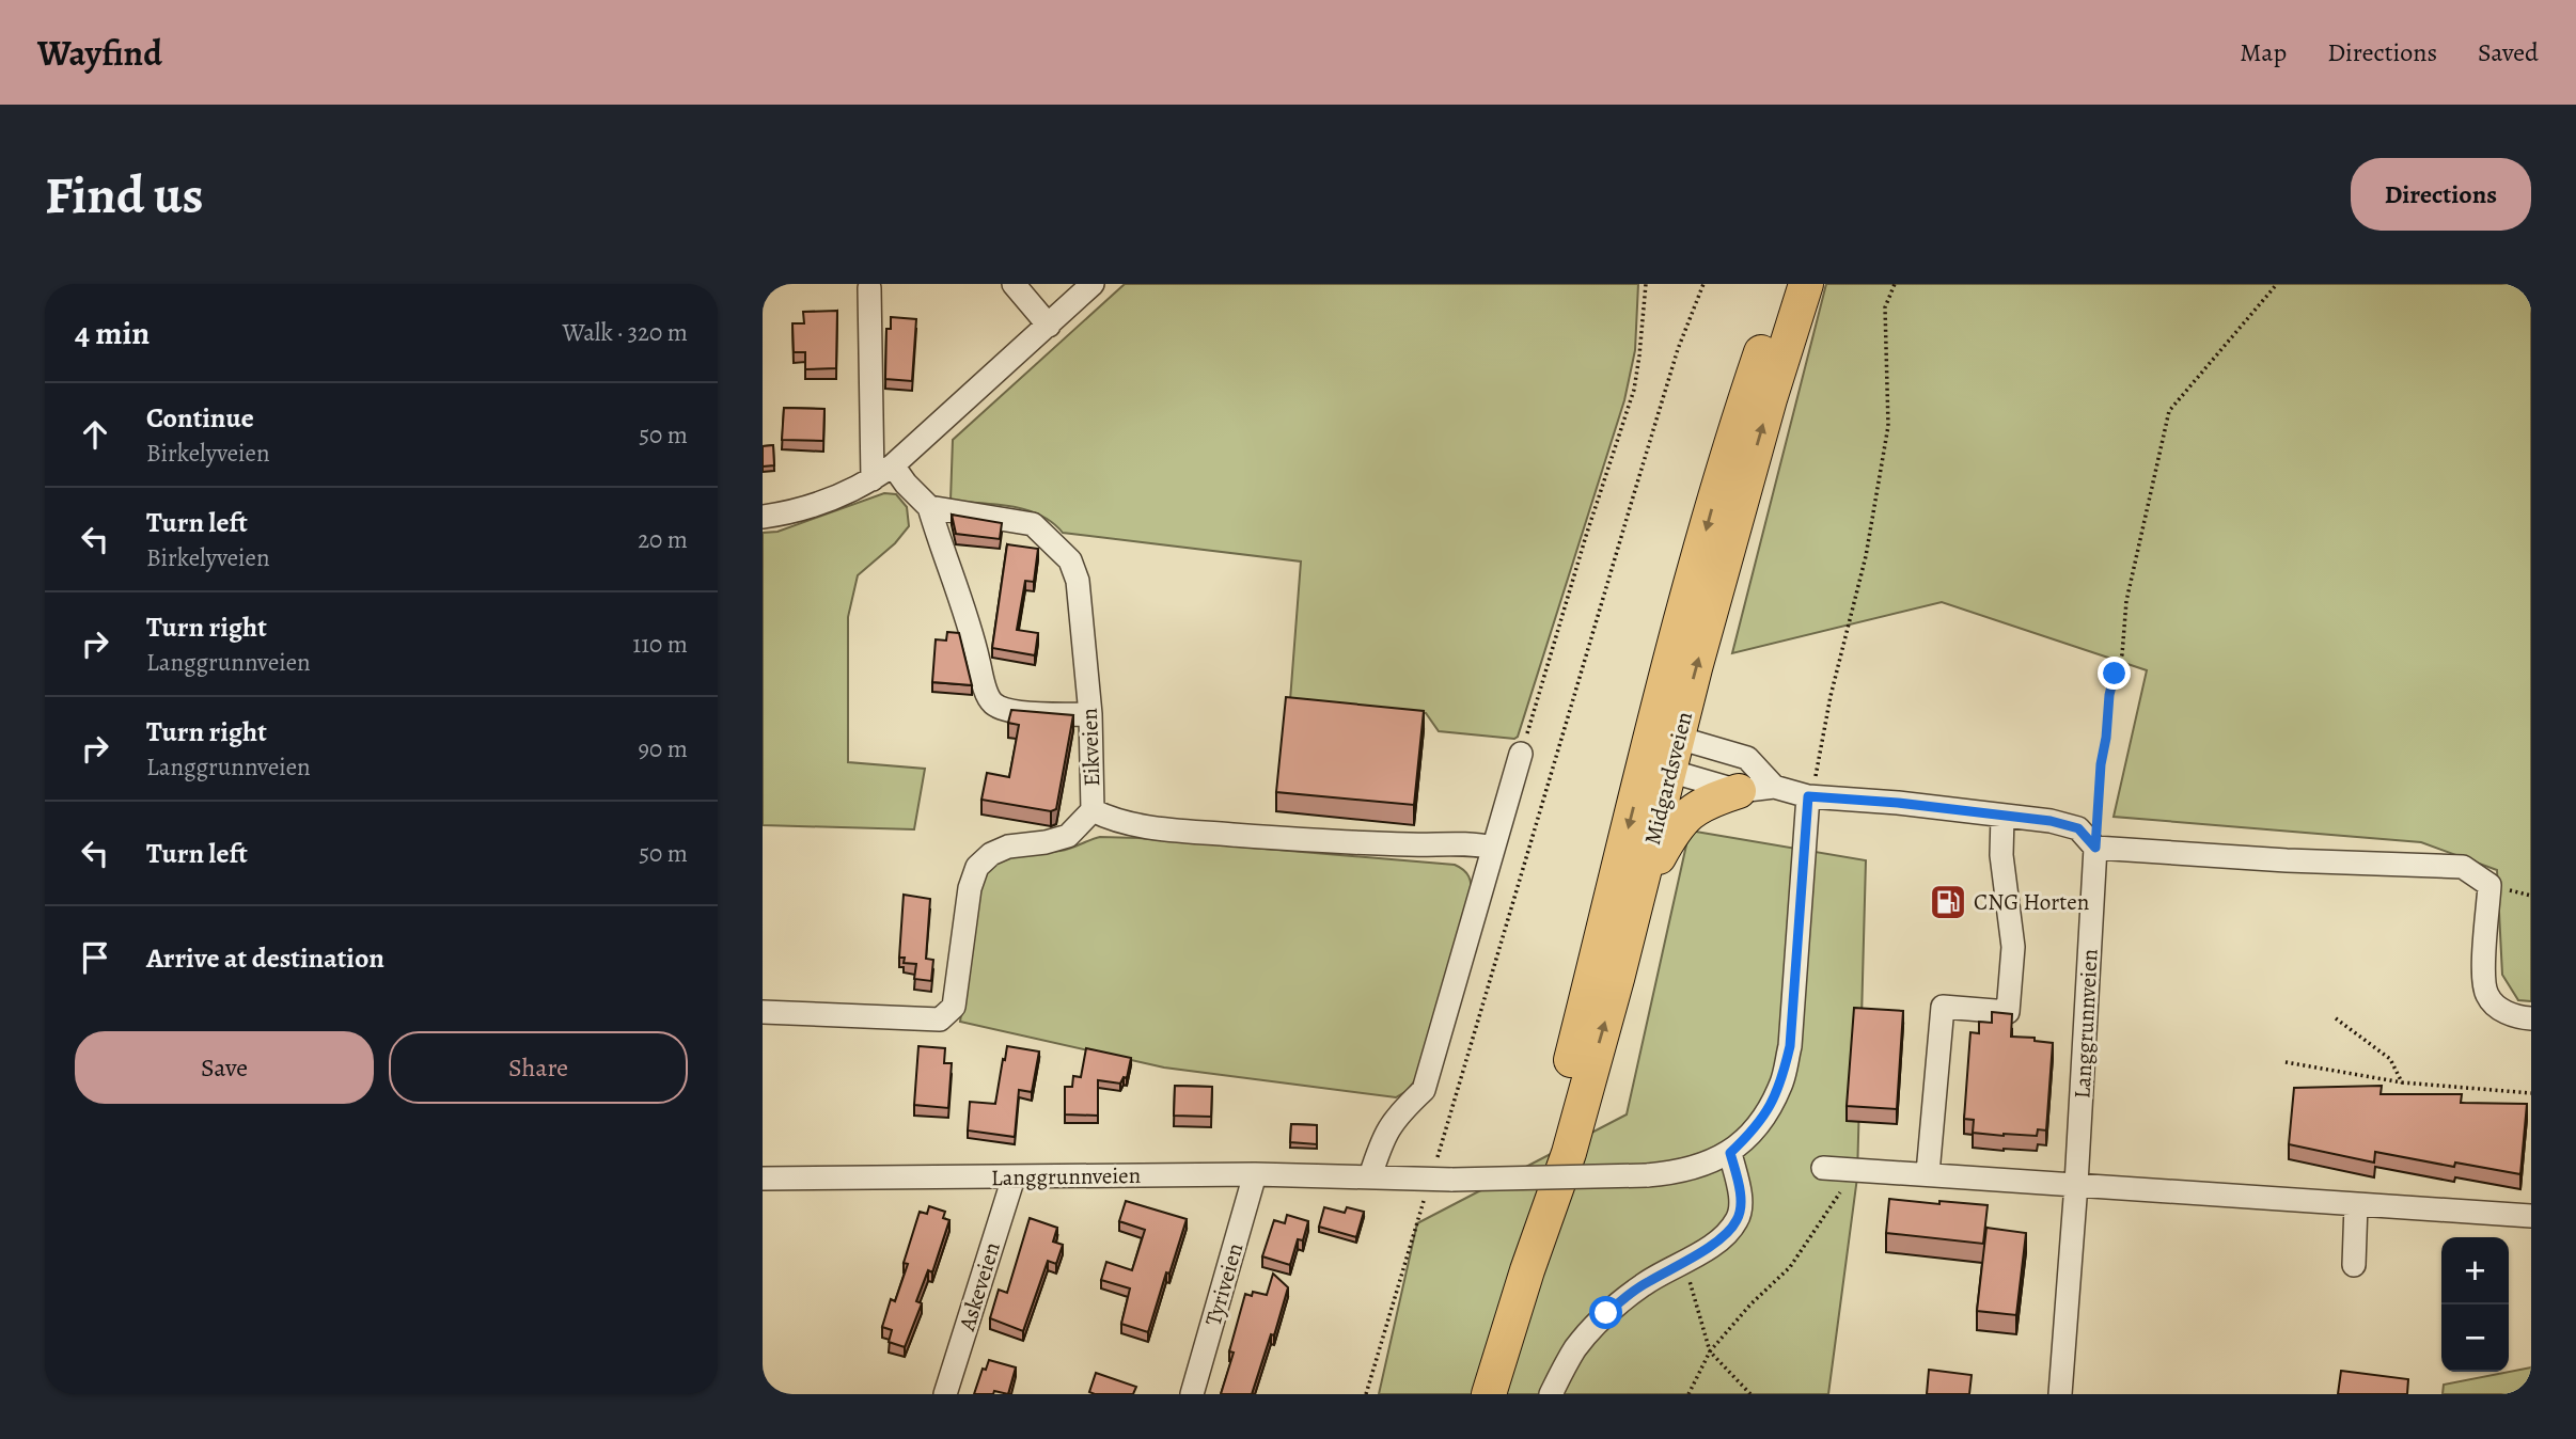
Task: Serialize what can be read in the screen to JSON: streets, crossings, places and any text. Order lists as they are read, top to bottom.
{
  "streets": {
    "highway": ["Midgardsveien"],
    "street": [
      "Eikveien",
      "Langgrunnveien",
      "Tyriveien",
      "Askeveien"
    ]
  },
  "crossings": [
    ["Langgrunnveien", "Tyriveien"],
    ["Langgrunnveien", "Askeveien"]
  ],
  "places": {
    "fuel station": ["CNG Horten"]
  },
  "page": {
    "header": "Wayfind",
    "nav": ["Map", "Directions", "Saved"],
    "buttons": [
      "Directions",
      ["Save", "Share"]
    ],
    "title": "Find us",
    "heading": ["4 min", "Walk · 320 m"],
    "list": [
      ["Continue", "Birkelyveien", "50 m"],
      ["Turn left", "Birkelyveien", "20 m"],
      ["Turn right", "Langgrunnveien", "110 m"],
      ["Turn right", "Langgrunnveien", "90 m"],
      ["Turn left", "50 m"],
      "Arrive at destination"
    ],
    "map_buttons": ["+", "−"]
  }
}
